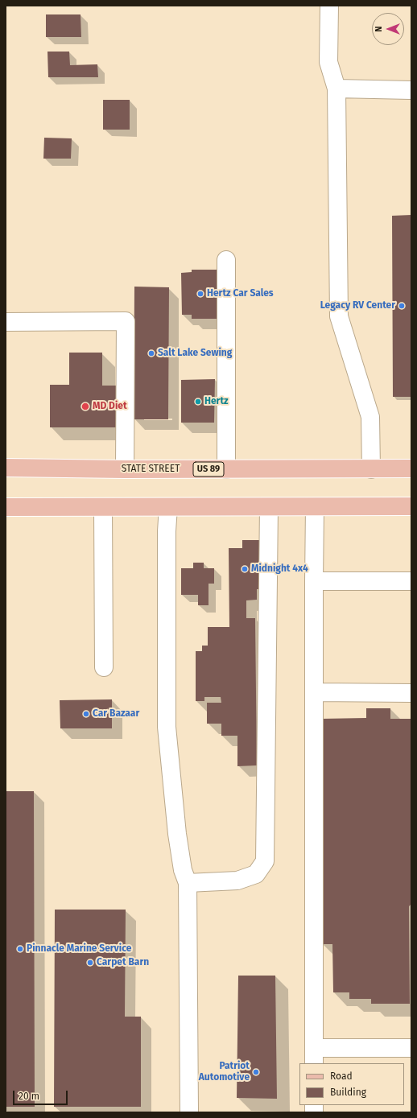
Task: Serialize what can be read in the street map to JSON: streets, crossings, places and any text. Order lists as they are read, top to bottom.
{
  "streets": {
    "main road": ["STATE STREET", "US 89"]
  },
  "places": [
    "Hertz Car Sales",
    "Legacy RV Center",
    "Salt Lake Sewing",
    "Hertz",
    "MD Diet",
    "Midnight 4x4",
    "Car Bazaar",
    "Pinnacle Marine Service",
    "Carpet Barn",
    "Patriot Automotive"
  ],
  "legend": ["Road", "Building"],
  "scale_bar": "20 m",
  "north": "left"
}
